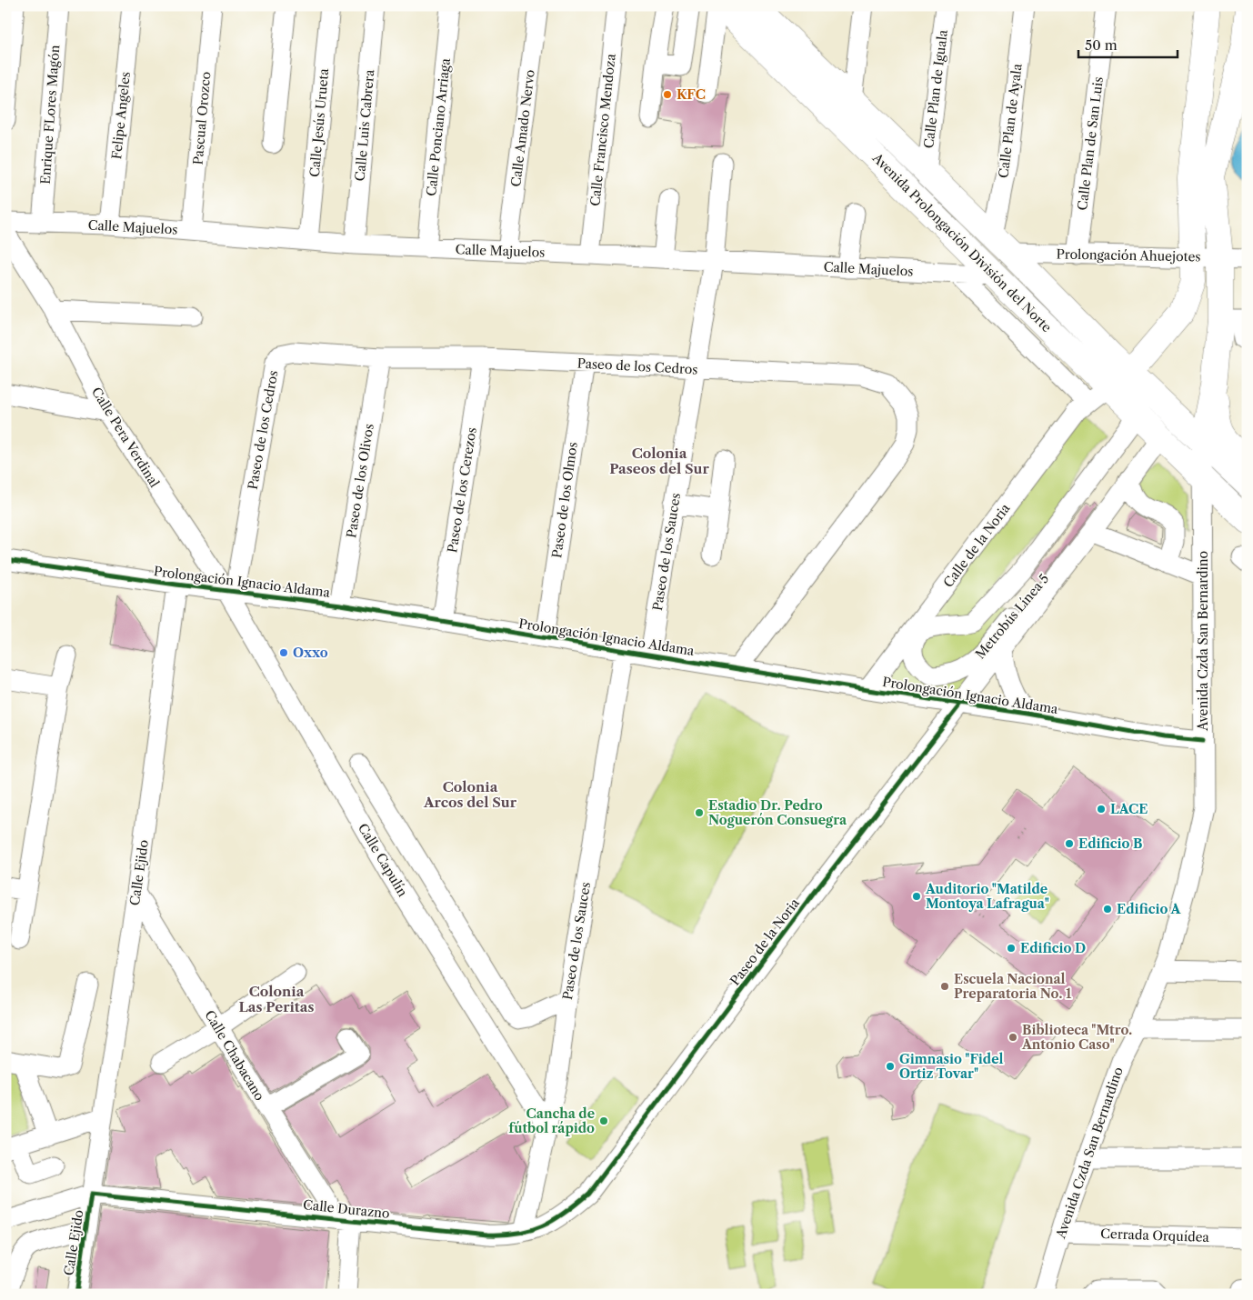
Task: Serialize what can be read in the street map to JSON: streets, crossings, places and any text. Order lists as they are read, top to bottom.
{
  "streets": {
    "main road": ["Avenida Prolongación División del Norte"],
    "street": [
      "Calle Plan de Iguala",
      "Enrique FLores Magón",
      "Felipe Angeles",
      "Pascual Orozco",
      "Calle Plan de Ayala",
      "Calle Jesús Urueta",
      "Calle Luis Cabrera",
      "Calle Ponciano Arriaga",
      "Calle Amado Nervo",
      "Calle Francisco Mendoza",
      "Calle Plan de San Luis",
      "Calle Majuelos",
      "Prolongación Ahuejotes",
      "Paseo de los Cedros",
      "Calle Pera Verdinal",
      "Paseo de los Olivos",
      "Paseo de los Cerezos",
      "Paseo de los Olmos",
      "Calle de la Noria",
      "Paseo de los Sauces",
      "Prolongación Ignacio Aldama",
      "Metrobús Línea 5",
      "Avenida Czda San Bernardino",
      "Calle Capulín",
      "Calle Ejido",
      "Paseo de la Noria",
      "Calle Chabacano",
      "Calle Durazno",
      "Cerrada Orquídea"
    ]
  },
  "crossings": [
    ["Calle Plan de Iguala", "Avenida Prolongación División del Norte"],
    ["Enrique FLores Magón", "Calle Majuelos"],
    ["Felipe Angeles", "Calle Majuelos"],
    ["Pascual Orozco", "Calle Majuelos"],
    ["Calle Plan de Ayala", "Avenida Prolongación División del Norte"],
    ["Calle Plan de Ayala", "Prolongación Ahuejotes"],
    ["Calle Jesús Urueta", "Calle Majuelos"],
    ["Calle Luis Cabrera", "Calle Majuelos"],
    ["Calle Ponciano Arriaga", "Calle Majuelos"],
    ["Calle Amado Nervo", "Calle Majuelos"],
    ["Calle Francisco Mendoza", "Calle Majuelos"],
    ["Calle Plan de San Luis", "Prolongación Ahuejotes"],
    ["Calle Majuelos", "Avenida Prolongación División del Norte"],
    ["Calle Majuelos", "Paseo de los Sauces"],
    ["Avenida Prolongación División del Norte", "Prolongación Ahuejotes"],
    ["Avenida Prolongación División del Norte", "Calle de la Noria"],
    ["Avenida Prolongación División del Norte", "Metrobús Línea 5"],
    ["Avenida Prolongación División del Norte", "Avenida Czda San Bernardino"],
    ["Paseo de los Cedros", "Calle Pera Verdinal"],
    ["Paseo de los Cedros", "Paseo de los Olivos"],
    ["Paseo de los Cedros", "Paseo de los Cerezos"],
    ["Paseo de los Cedros", "Paseo de los Olmos"],
    ["Paseo de los Cedros", "Paseo de los Sauces"],
    ["Paseo de los Cedros", "Prolongación Ignacio Aldama"],
    ["Paseo de los Cedros", "Calle Capulín"],
    ["Calle Pera Verdinal", "Prolongación Ignacio Aldama"],
    ["Calle Pera Verdinal", "Calle Capulín"],
    ["Paseo de los Olivos", "Prolongación Ignacio Aldama"],
    ["Paseo de los Cerezos", "Prolongación Ignacio Aldama"],
    ["Paseo de los Olmos", "Prolongación Ignacio Aldama"],
    ["Calle de la Noria", "Prolongación Ignacio Aldama"],
    ["Paseo de los Sauces", "Prolongación Ignacio Aldama"],
    ["Paseo de los Sauces", "Calle Capulín"],
    ["Paseo de los Sauces", "Calle Durazno"],
    ["Prolongación Ignacio Aldama", "Avenida Czda San Bernardino"],
    ["Prolongación Ignacio Aldama", "Calle Capulín"],
    ["Prolongación Ignacio Aldama", "Calle Ejido"],
    ["Prolongación Ignacio Aldama", "Paseo de la Noria"],
    ["Avenida Czda San Bernardino", "Cerrada Orquídea"],
    ["Calle Ejido", "Calle Chabacano"],
    ["Calle Ejido", "Calle Durazno"],
    ["Paseo de la Noria", "Calle Durazno"],
    ["Calle Chabacano", "Calle Durazno"]
  ],
  "districts": ["Colonia Paseos del Sur", "Colonia Arcos del Sur", "Colonia Las Peritas"],
  "places": [
    "KFC",
    "Oxxo",
    "LACE",
    "Estadio Dr. Pedro Noguerón Consuegra",
    "Edificio B",
    "Auditorio \"Matilde Montoya Lafragua\"",
    "Edificio A",
    "Edificio D",
    "Escuela Nacional Preparatoria No. 1",
    "Biblioteca \"Mtro. Antonio Caso\"",
    "Gimnasio \"Fidel Ortiz Tovar\"",
    "Cancha de fútbol rápido"
  ],
  "scale_bar": "50 m"
}
